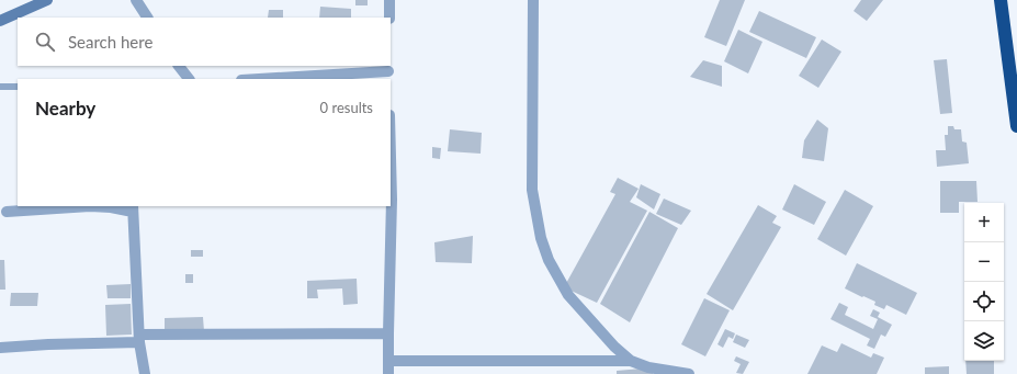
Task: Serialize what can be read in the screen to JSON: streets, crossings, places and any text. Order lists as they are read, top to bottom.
{
  "page": {
    "search": "Search here",
    "heading": ["Nearby", "0 results"],
    "map_buttons": ["+", "−"]
  }
}
